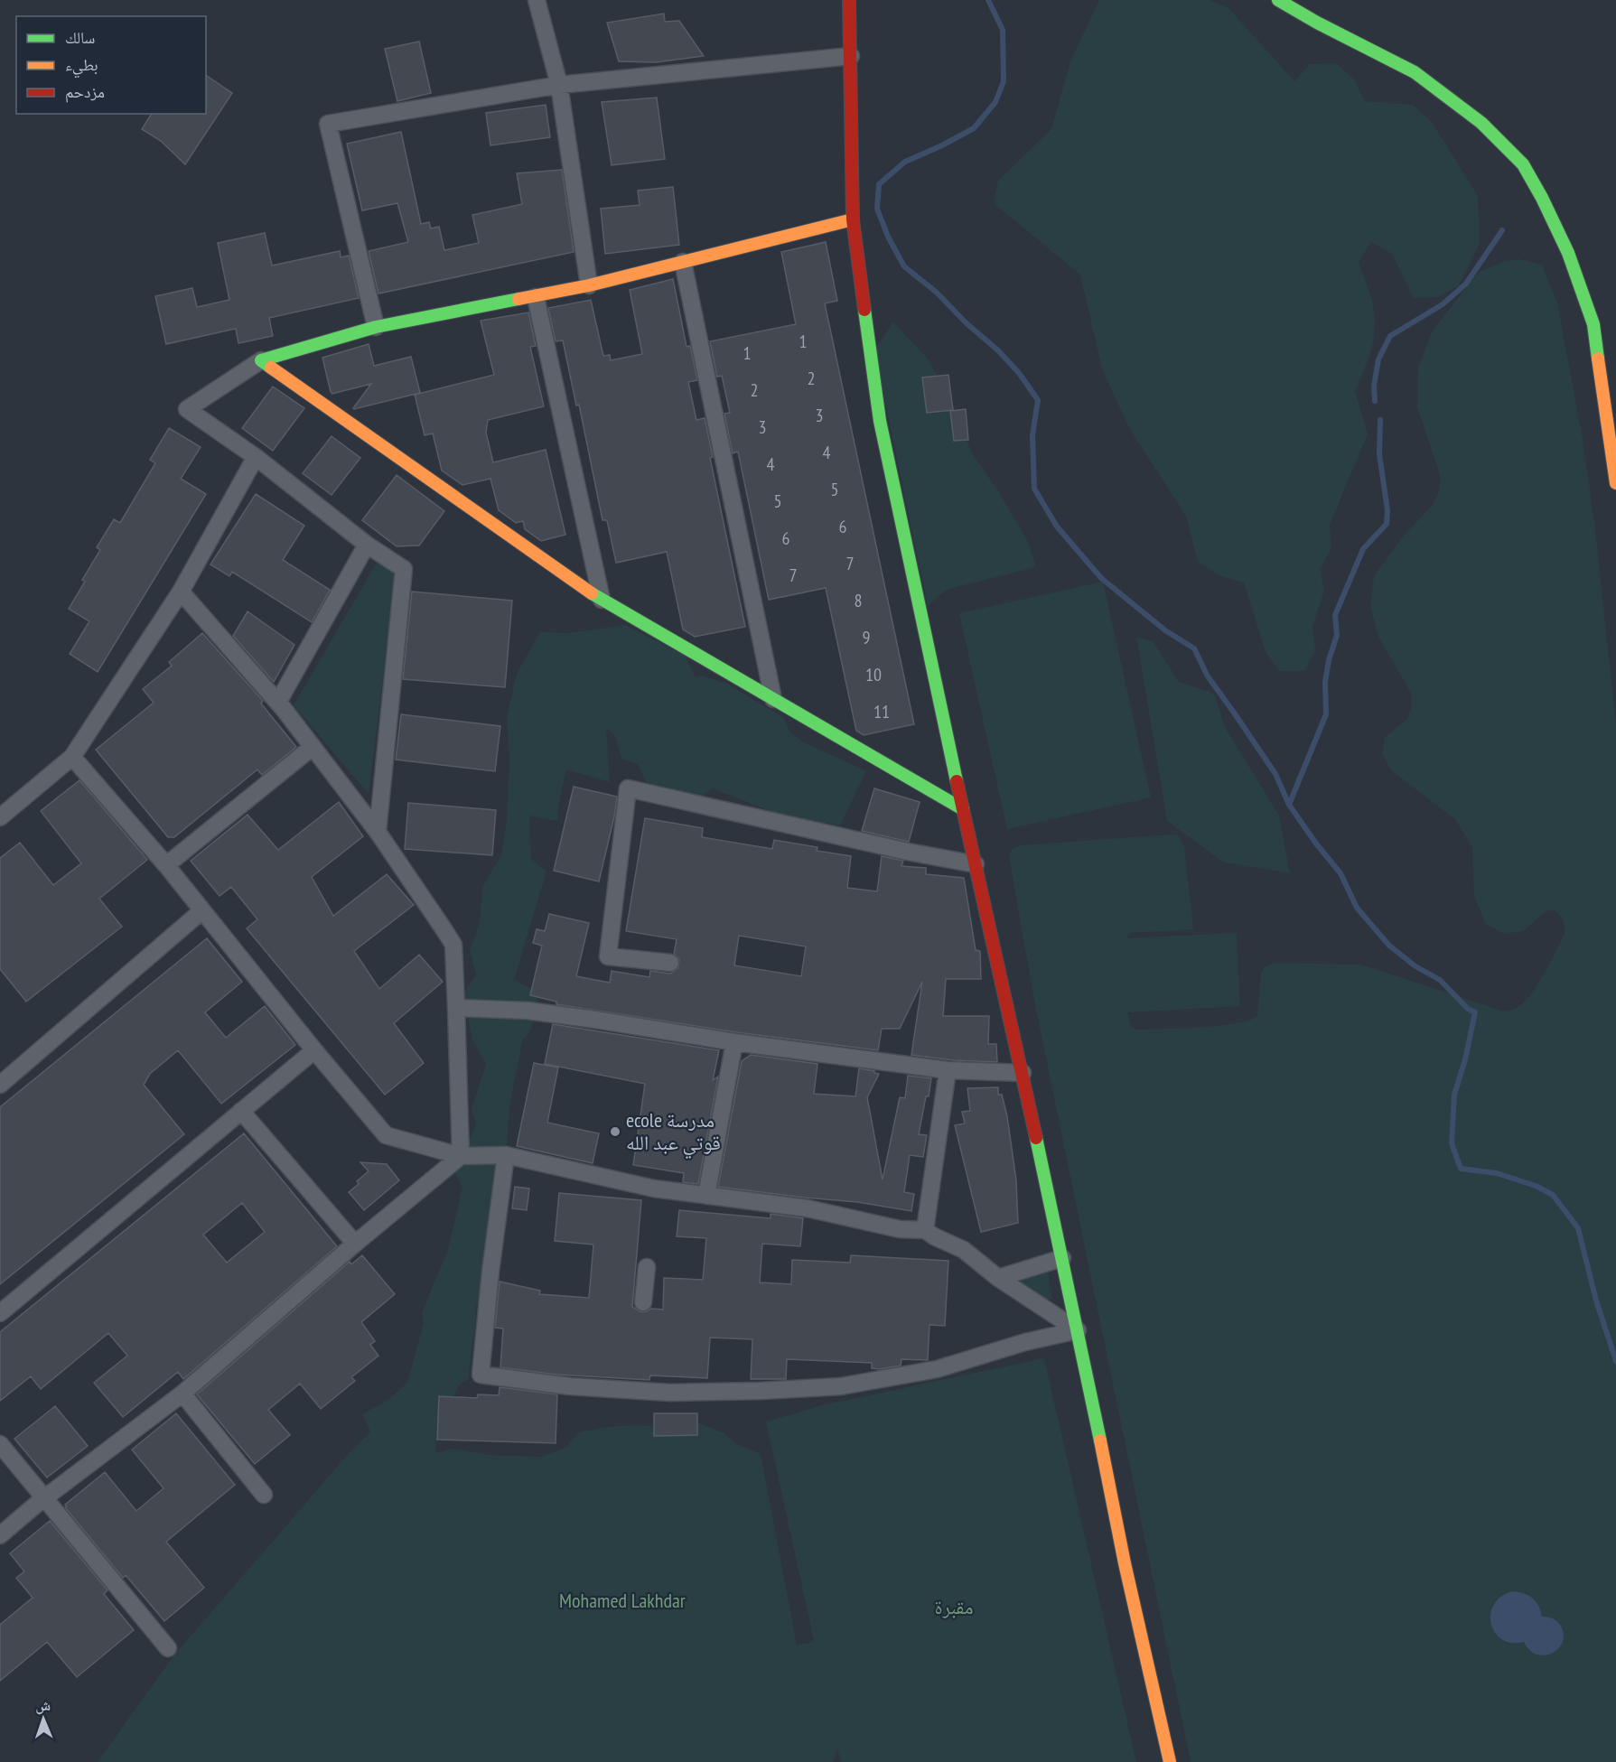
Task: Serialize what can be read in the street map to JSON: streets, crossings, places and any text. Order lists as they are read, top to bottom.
{
  "parks": ["Mohamed Lakhdar", "مقبرة"],
  "places": ["ecole مدرسة قوتي عبد الله"],
  "house_numbers": [
    "1",
    "1",
    "2",
    "2",
    "3",
    "3",
    "4",
    "4",
    "5",
    "5",
    "6",
    "6",
    "7",
    "7",
    "8",
    "9",
    "10",
    "11"
  ],
  "legend": ["سالك", "بطيء", "مزدحم"],
  "north": "top"
}
